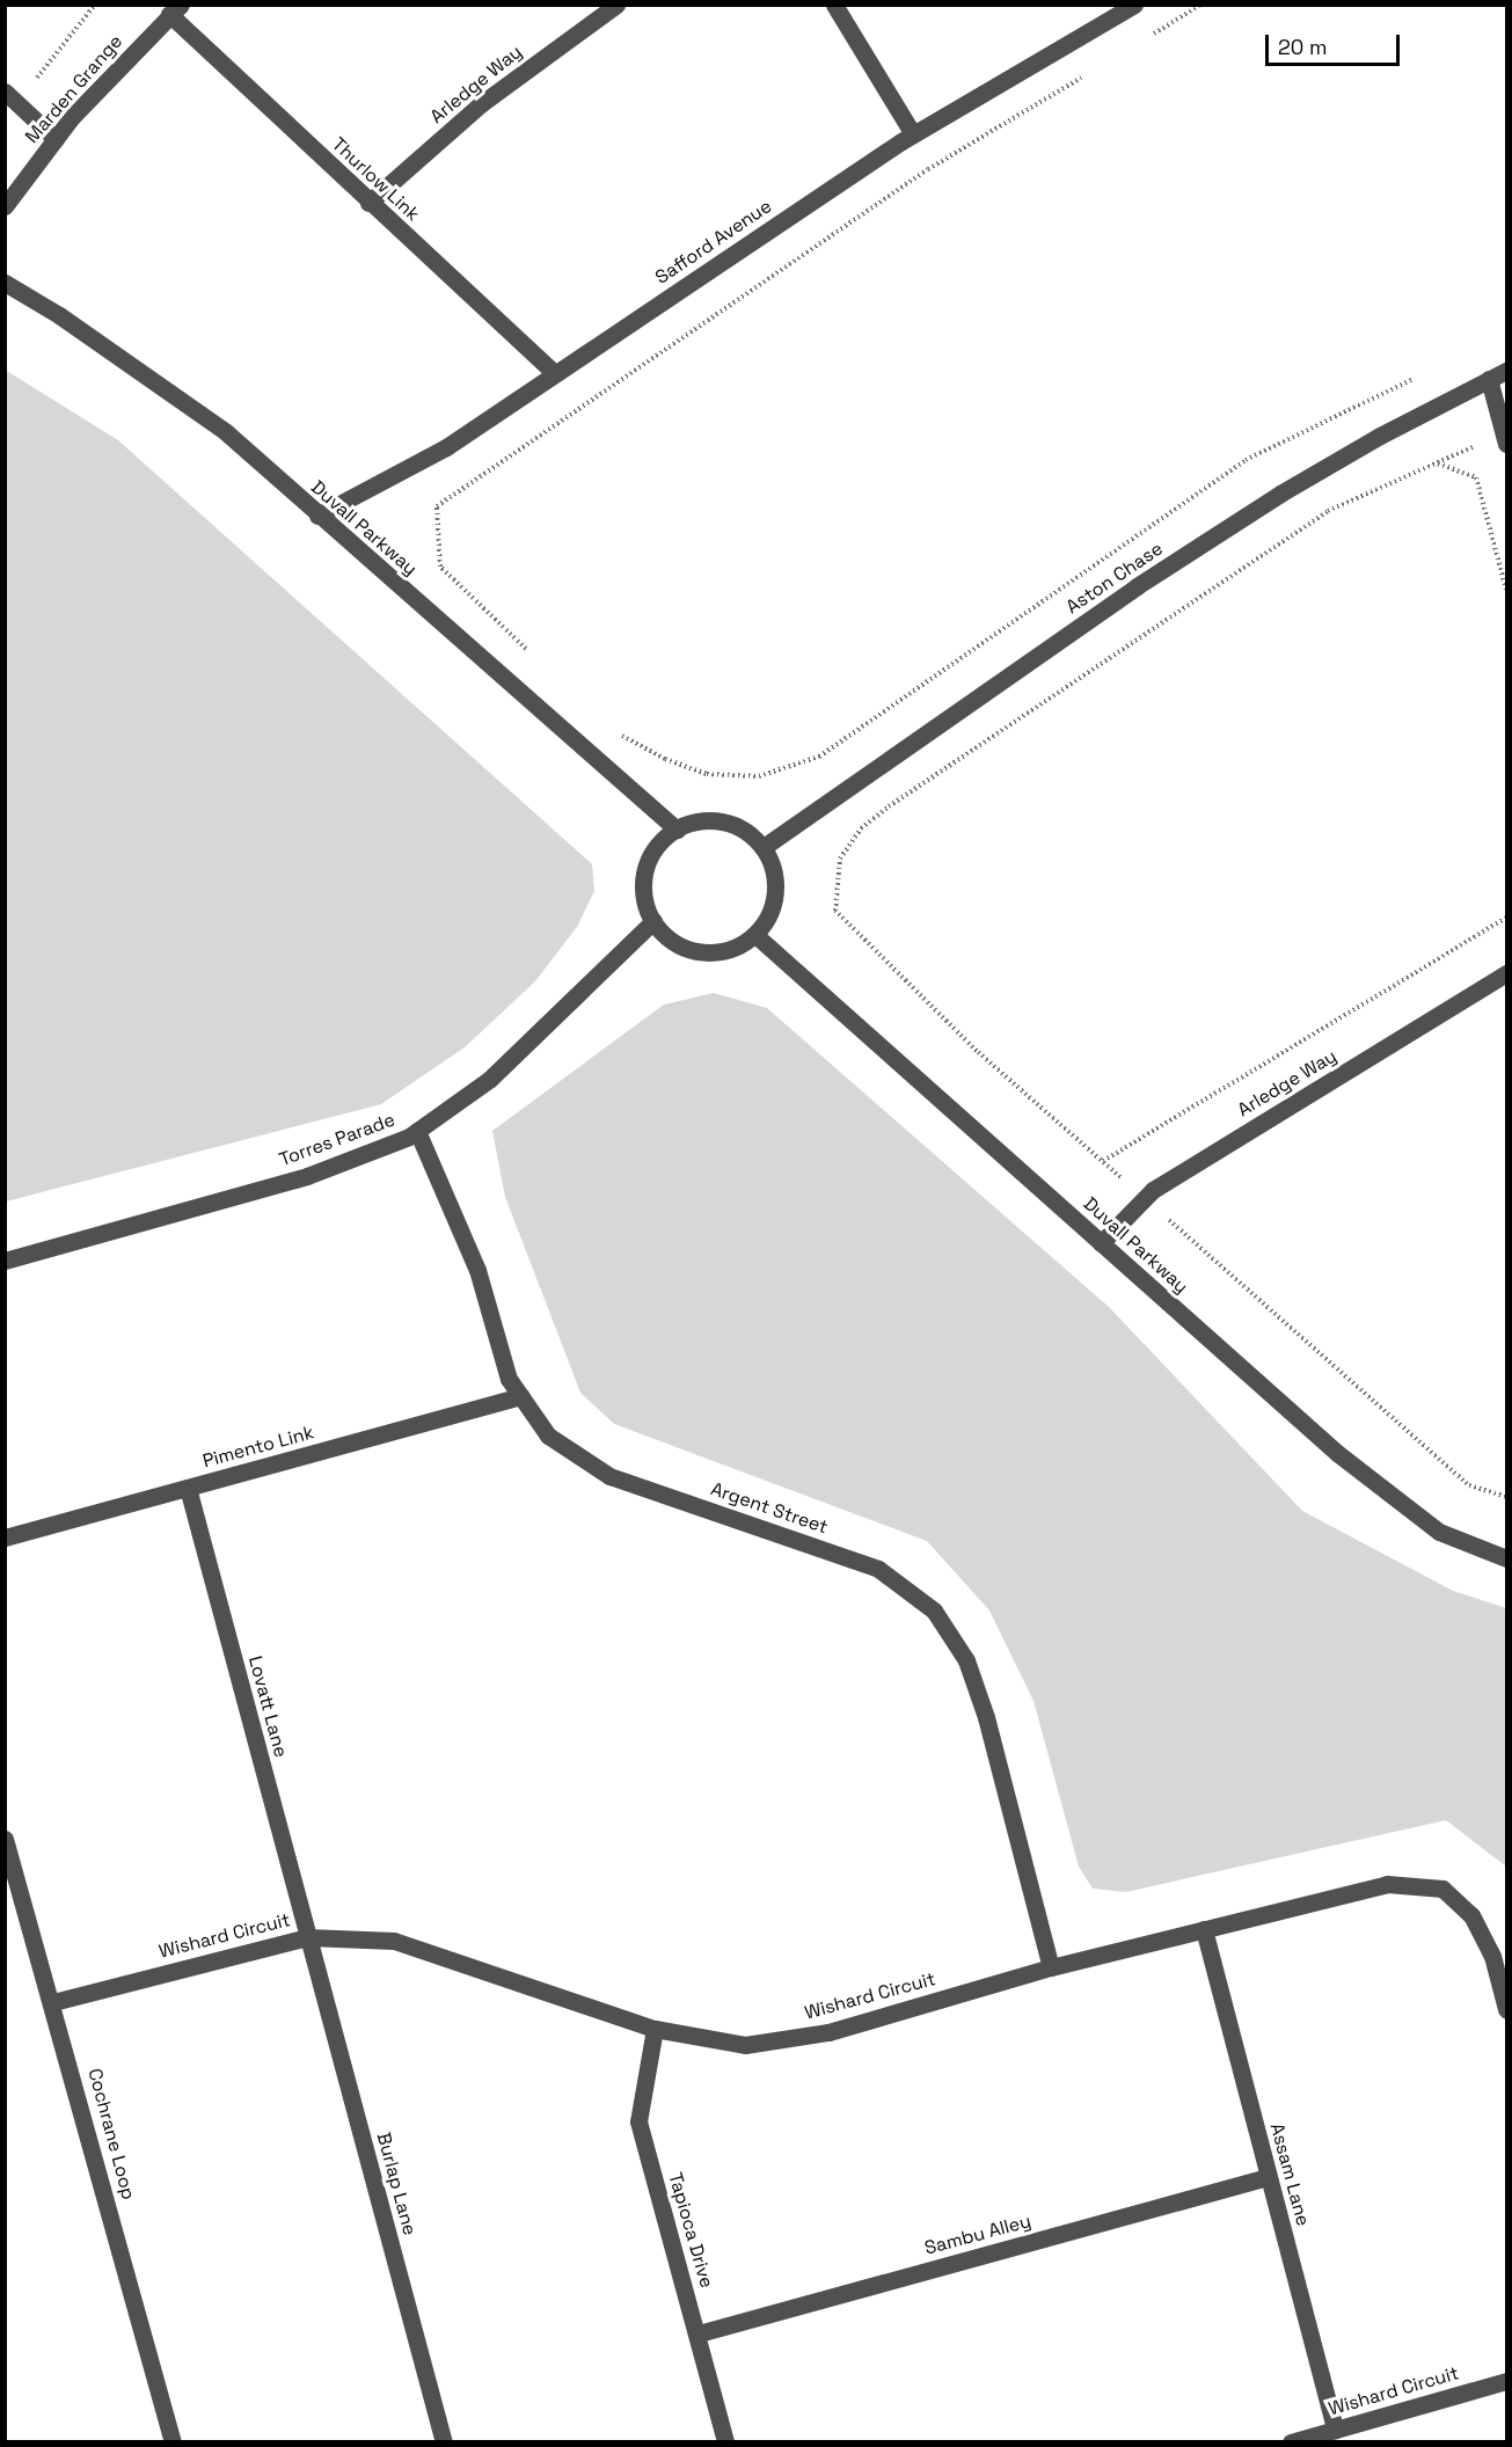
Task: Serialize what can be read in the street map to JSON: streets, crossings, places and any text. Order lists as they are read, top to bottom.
{
  "streets": {
    "street": [
      "Arledge Way",
      "Marden Grange",
      "Thurlow Link",
      "Safford Avenue",
      "Duvall Parkway",
      "Aston Chase",
      "Torres Parade",
      "Pimento Link",
      "Argent Street",
      "Lovatt Lane",
      "Wishard Circuit",
      "Cochrane Loop",
      "Assam Lane",
      "Burlap Lane",
      "Tapioca Drive",
      "Sambu Alley"
    ]
  },
  "crossings": [
    ["Arledge Way", "Thurlow Link"],
    ["Arledge Way", "Duvall Parkway"],
    ["Marden Grange", "Thurlow Link"],
    ["Thurlow Link", "Safford Avenue"],
    ["Safford Avenue", "Duvall Parkway"],
    ["Duvall Parkway", "Aston Chase"],
    ["Duvall Parkway", "Torres Parade"],
    ["Aston Chase", "Torres Parade"],
    ["Torres Parade", "Argent Street"],
    ["Pimento Link", "Argent Street"],
    ["Pimento Link", "Lovatt Lane"],
    ["Argent Street", "Wishard Circuit"],
    ["Lovatt Lane", "Wishard Circuit"],
    ["Lovatt Lane", "Burlap Lane"],
    ["Wishard Circuit", "Cochrane Loop"],
    ["Wishard Circuit", "Assam Lane"],
    ["Wishard Circuit", "Burlap Lane"],
    ["Wishard Circuit", "Tapioca Drive"],
    ["Assam Lane", "Sambu Alley"],
    ["Tapioca Drive", "Sambu Alley"]
  ],
  "scale_bar": "20 m"
}
